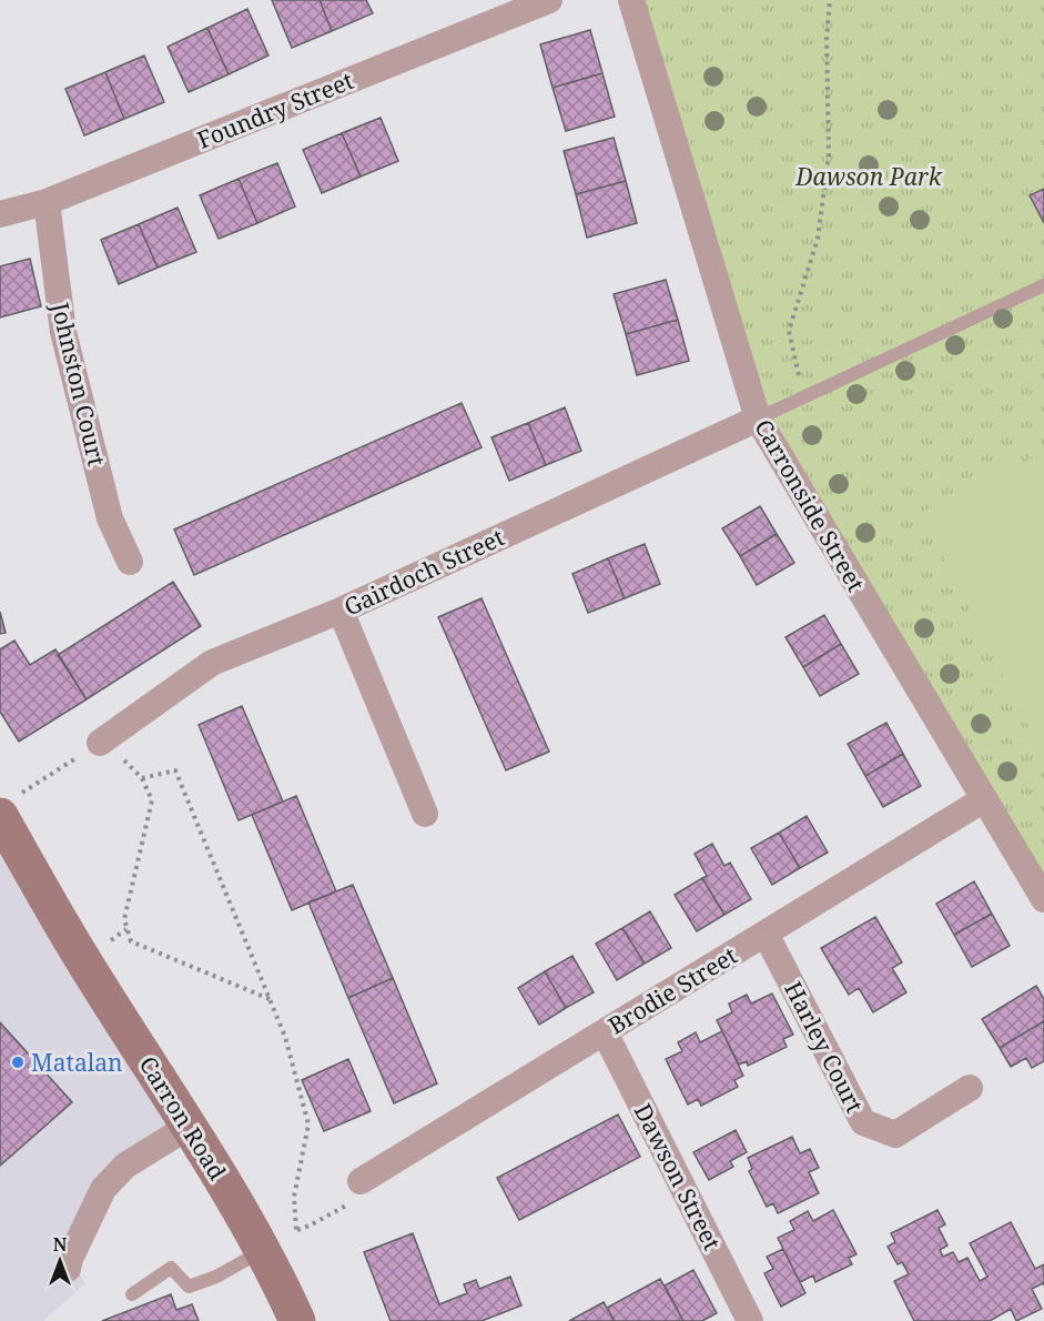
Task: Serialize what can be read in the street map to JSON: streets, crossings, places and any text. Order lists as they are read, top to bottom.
{
  "streets": {
    "main road": ["Carron Road"],
    "street": [
      "Foundry Street",
      "Johnston Court",
      "Carronside Street",
      "Gairdoch Street",
      "Brodie Street",
      "Harley Court",
      "Dawson Street"
    ]
  },
  "crossings": [
    ["Foundry Street", "Johnston Court"],
    ["Carronside Street", "Gairdoch Street"],
    ["Carronside Street", "Brodie Street"],
    ["Brodie Street", "Harley Court"],
    ["Brodie Street", "Dawson Street"]
  ],
  "parks": ["Dawson Park"],
  "places": ["Matalan"],
  "north": "top"
}
